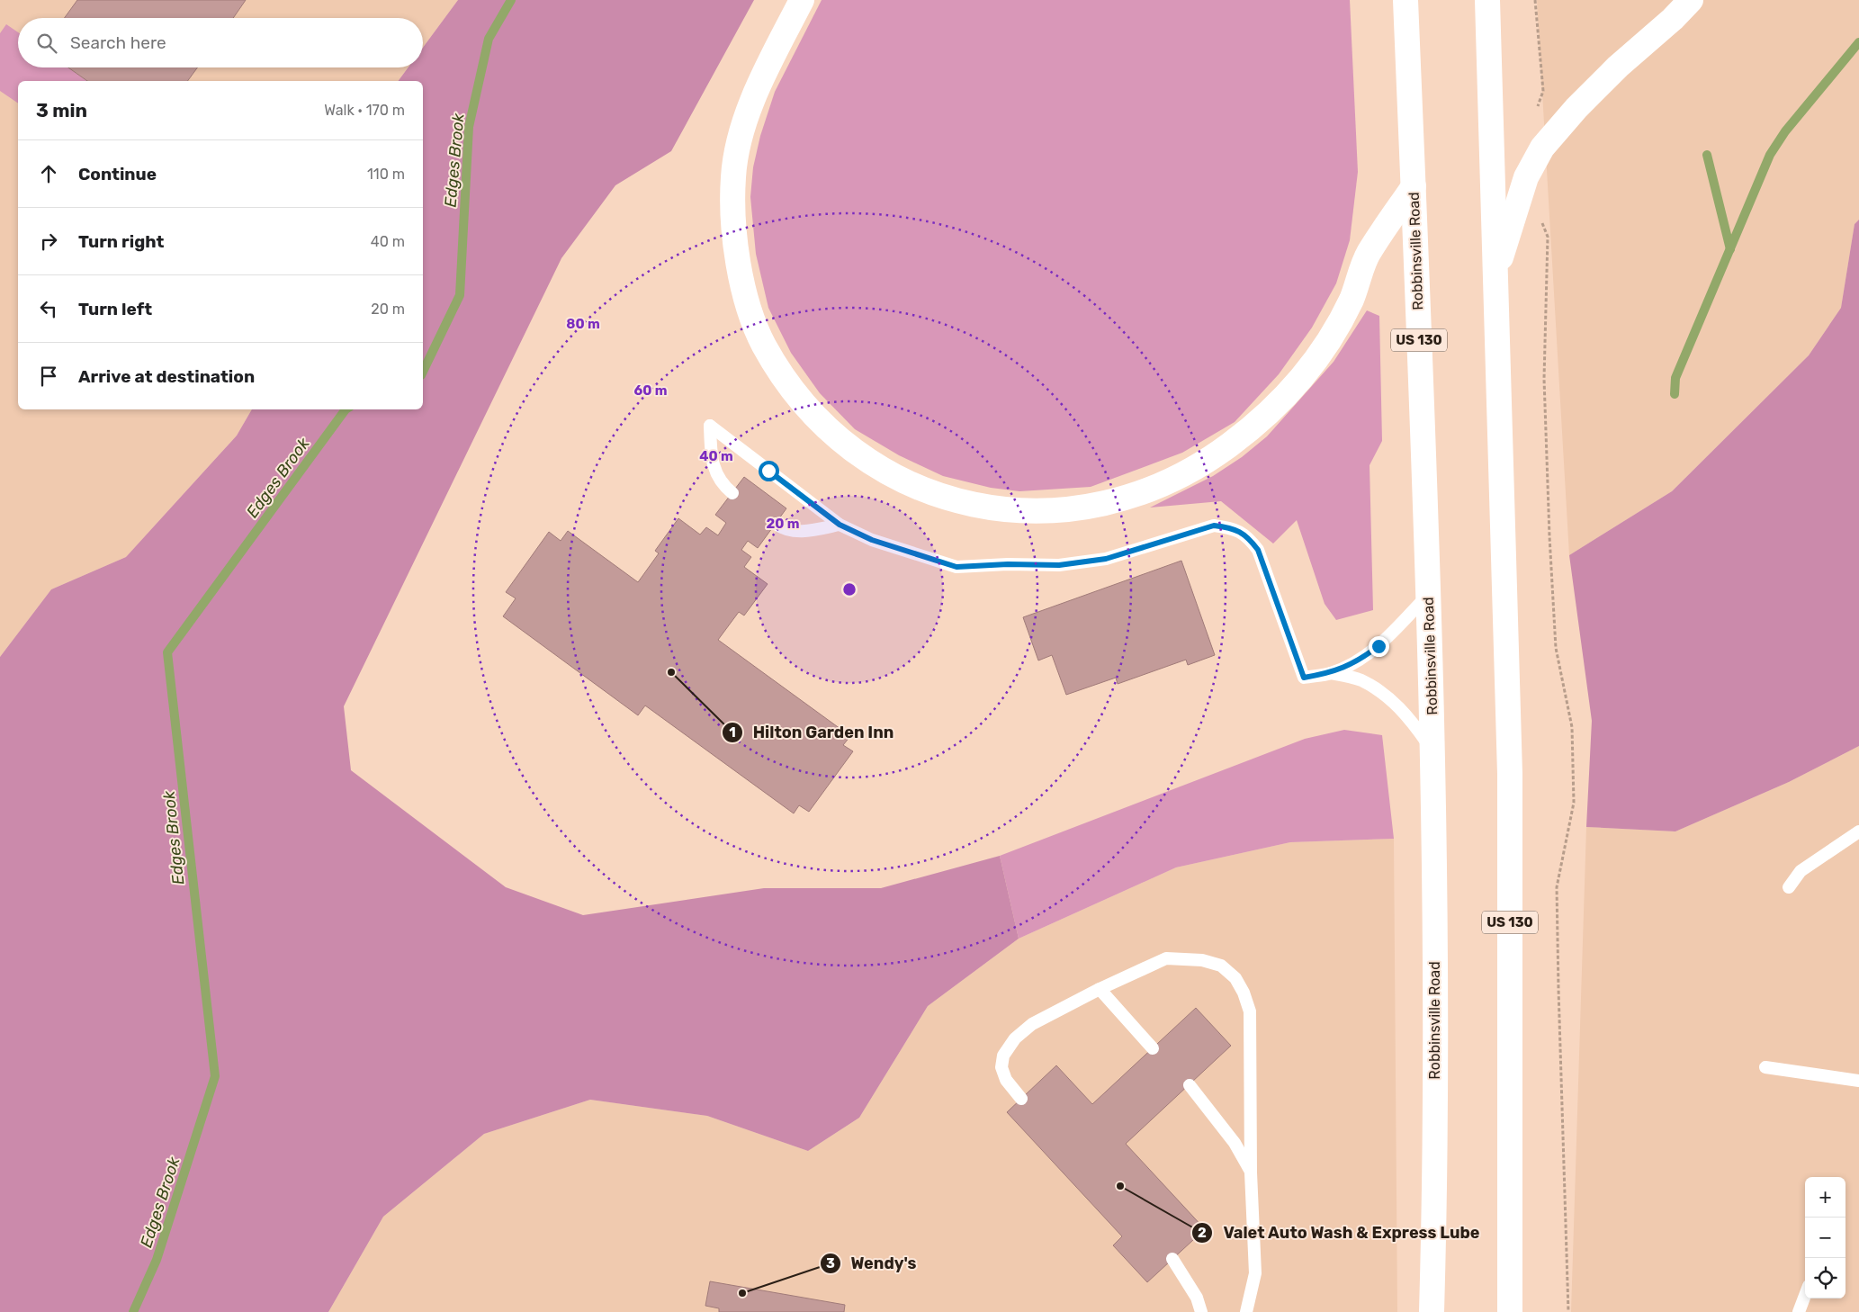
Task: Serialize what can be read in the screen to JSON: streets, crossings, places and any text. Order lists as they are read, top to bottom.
{
  "streets": {
    "highway": ["Robbinsville Road", "US 130"]
  },
  "water": ["Edges Brook"],
  "places": ["Hilton Garden Inn", "Valet Auto Wash & Express Lube", "Wendy's"],
  "page": {
    "search": "Search here",
    "heading": ["3 min", "Walk · 170 m"],
    "list": [
      ["Continue", "110 m"],
      ["Turn right", "40 m"],
      ["Turn left", "20 m"],
      "Arrive at destination"
    ],
    "map_buttons": ["+", "−"]
  },
  "rings": [
    "80 m",
    "60 m",
    "40 m",
    "20 m"
  ]
}
